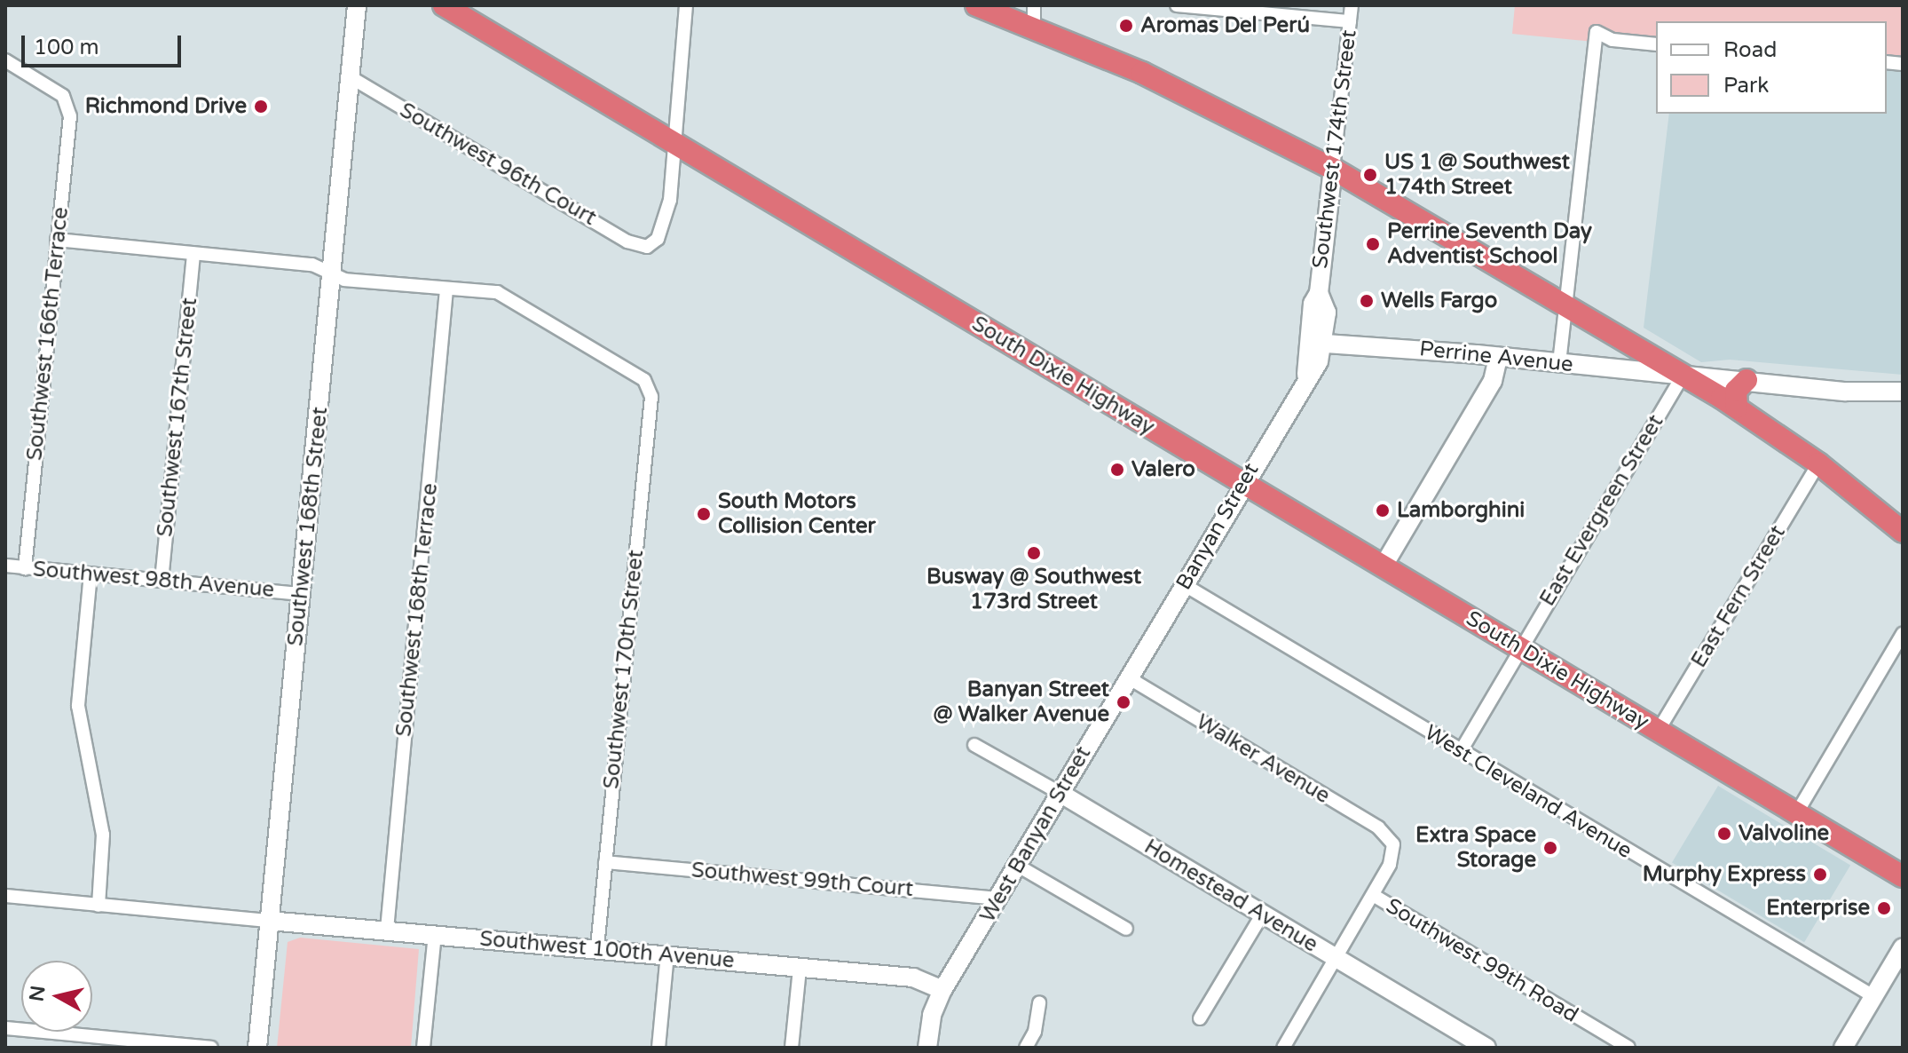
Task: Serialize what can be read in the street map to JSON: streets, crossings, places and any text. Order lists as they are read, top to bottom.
{
  "streets": {
    "highway": ["South Dixie Highway"],
    "street": [
      "Southwest 174th Street",
      "Southwest 96th Court",
      "Southwest 166th Terrace",
      "Perrine Avenue",
      "Southwest 167th Street",
      "East Evergreen Street",
      "Southwest 168th Street",
      "Banyan Street",
      "Southwest 98th Avenue",
      "East Fern Street",
      "Southwest 168th Terrace",
      "Southwest 170th Street",
      "Walker Avenue",
      "West Cleveland Avenue",
      "West Banyan Street",
      "Southwest 99th Court",
      "Homestead Avenue",
      "Southwest 100th Avenue",
      "Southwest 99th Road"
    ]
  },
  "crossings": [
    ["Southwest 174th Street", "Banyan Street"],
    ["Southwest 96th Court", "South Dixie Highway"],
    ["Southwest 96th Court", "Southwest 168th Street"],
    ["Southwest 166th Terrace", "Southwest 98th Avenue"],
    ["Perrine Avenue", "East Evergreen Street"],
    ["Perrine Avenue", "Banyan Street"],
    ["South Dixie Highway", "East Evergreen Street"],
    ["South Dixie Highway", "Banyan Street"],
    ["South Dixie Highway", "East Fern Street"],
    ["Southwest 167th Street", "Southwest 98th Avenue"],
    ["East Evergreen Street", "West Cleveland Avenue"],
    ["Southwest 168th Street", "Southwest 98th Avenue"],
    ["Southwest 168th Street", "Southwest 100th Avenue"],
    ["Banyan Street", "Walker Avenue"],
    ["Banyan Street", "West Cleveland Avenue"],
    ["Banyan Street", "West Banyan Street"],
    ["Southwest 168th Terrace", "Southwest 170th Street"],
    ["Southwest 168th Terrace", "Southwest 100th Avenue"],
    ["Southwest 170th Street", "Southwest 99th Court"],
    ["Southwest 170th Street", "Southwest 100th Avenue"],
    ["Walker Avenue", "West Banyan Street"],
    ["Walker Avenue", "Southwest 99th Road"],
    ["West Banyan Street", "Southwest 99th Court"],
    ["West Banyan Street", "Homestead Avenue"],
    ["West Banyan Street", "Southwest 100th Avenue"]
  ],
  "places": [
    "Aromas Del Perú",
    "Richmond Drive",
    "US 1 @ Southwest 174th Street",
    "Perrine Seventh Day Adventist School",
    "Wells Fargo",
    "Valero",
    "Lamborghini",
    "South Motors Collision Center",
    "Busway @ Southwest 173rd Street",
    "Banyan Street @ Walker Avenue",
    "Valvoline",
    "Extra Space Storage",
    "Murphy Express",
    "Enterprise"
  ],
  "legend": ["Road", "Park"],
  "scale_bar": "100 m",
  "north": "left"
}
